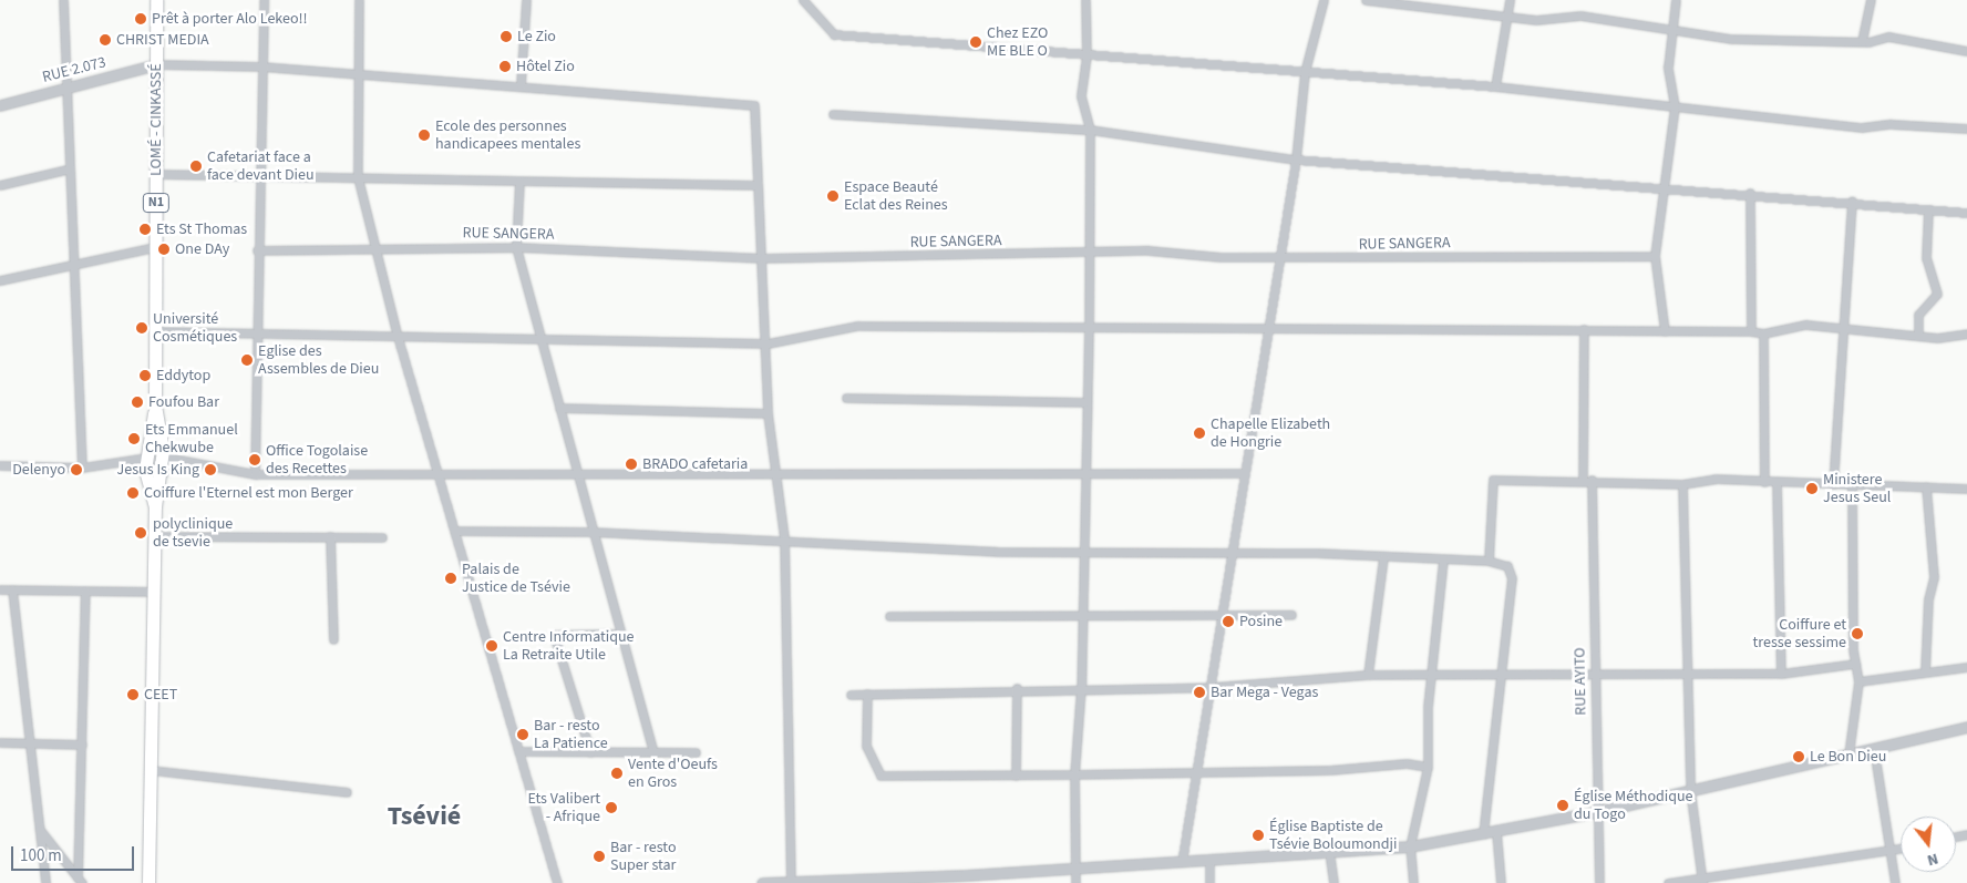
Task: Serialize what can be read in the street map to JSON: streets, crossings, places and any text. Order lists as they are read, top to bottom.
{
  "streets": {
    "highway": ["LOMÉ - CINKASSÉ", "N1"],
    "street": ["RUE 2.073", "RUE SANGERA", "RUE AYITO"]
  },
  "crossings": [
    ["RUE 2.073", "LOMÉ - CINKASSÉ"]
  ],
  "districts": ["Tsévié"],
  "places": [
    "Prêt à porter Alo Lekeo!!",
    "Le Zio",
    "CHRIST MEDIA",
    "Chez EZO ME BLE O",
    "Hôtel Zio",
    "Ecole des personnes handicapees mentales",
    "Cafetariat face a face devant Dieu",
    "Espace Beauté Eclat des Reines",
    "Ets St Thomas",
    "One DAy",
    "Université Cosmétiques",
    "Eglise des Assembles de Dieu",
    "Eddytop",
    "Foufou Bar",
    "Chapelle Elizabeth de Hongrie",
    "Ets Emmanuel Chekwube",
    "Office Togolaise des Recettes",
    "BRADO cafetaria",
    "Delenyo",
    "Jesus Is King",
    "Ministere Jesus Seul",
    "Coiffure l'Eternel est mon Berger",
    "polyclinique de tsevie",
    "Palais de Justice de Tsévie",
    "Posine",
    "Coiffure et tresse sessime",
    "Centre Informatique La Retraite Utile",
    "Bar Mega - Vegas",
    "CEET",
    "Bar - resto La Patience",
    "Le Bon Dieu",
    "Vente d'Oeufs en Gros",
    "Église Méthodique du Togo",
    "Ets Valibert - Afrique",
    "Église Baptiste de Tsévie Boloumondji",
    "Bar - resto Super star"
  ],
  "scale_bar": "100 m",
  "north": "bottom"
}
